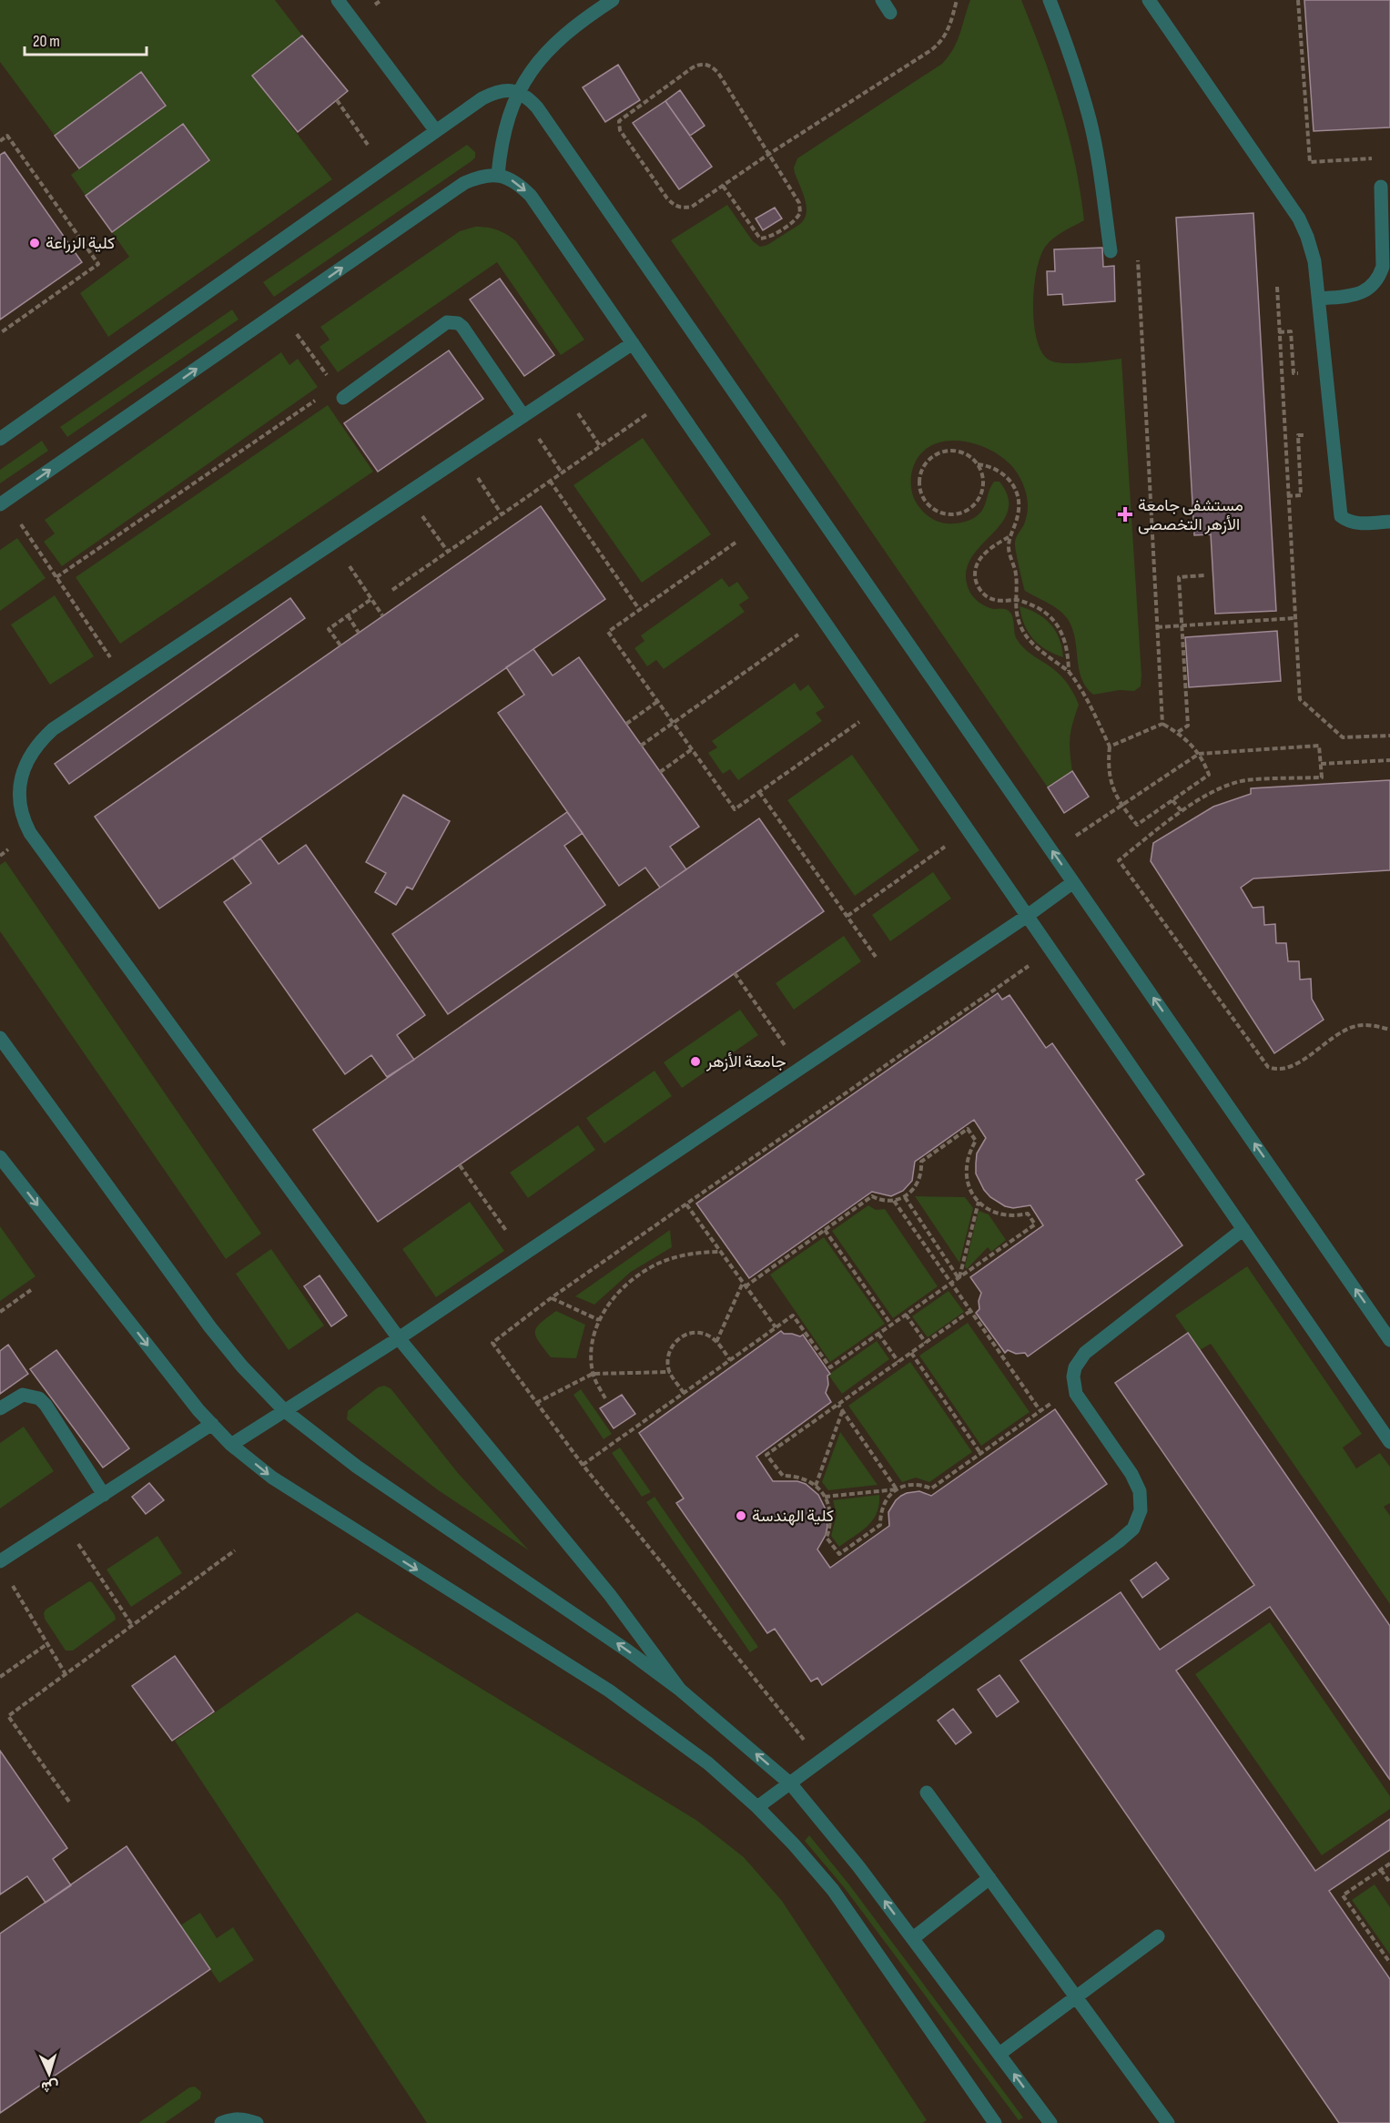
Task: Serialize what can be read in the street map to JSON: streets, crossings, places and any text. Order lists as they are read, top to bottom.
{
  "places": {
    "other": ["كلية الزراعة", "جامعة الأزهر", "كلية الهندسة"],
    "health": ["مستشفى جامعة الأزهر التخصصى"]
  },
  "scale_bar": "20 m",
  "north": "bottom"
}
